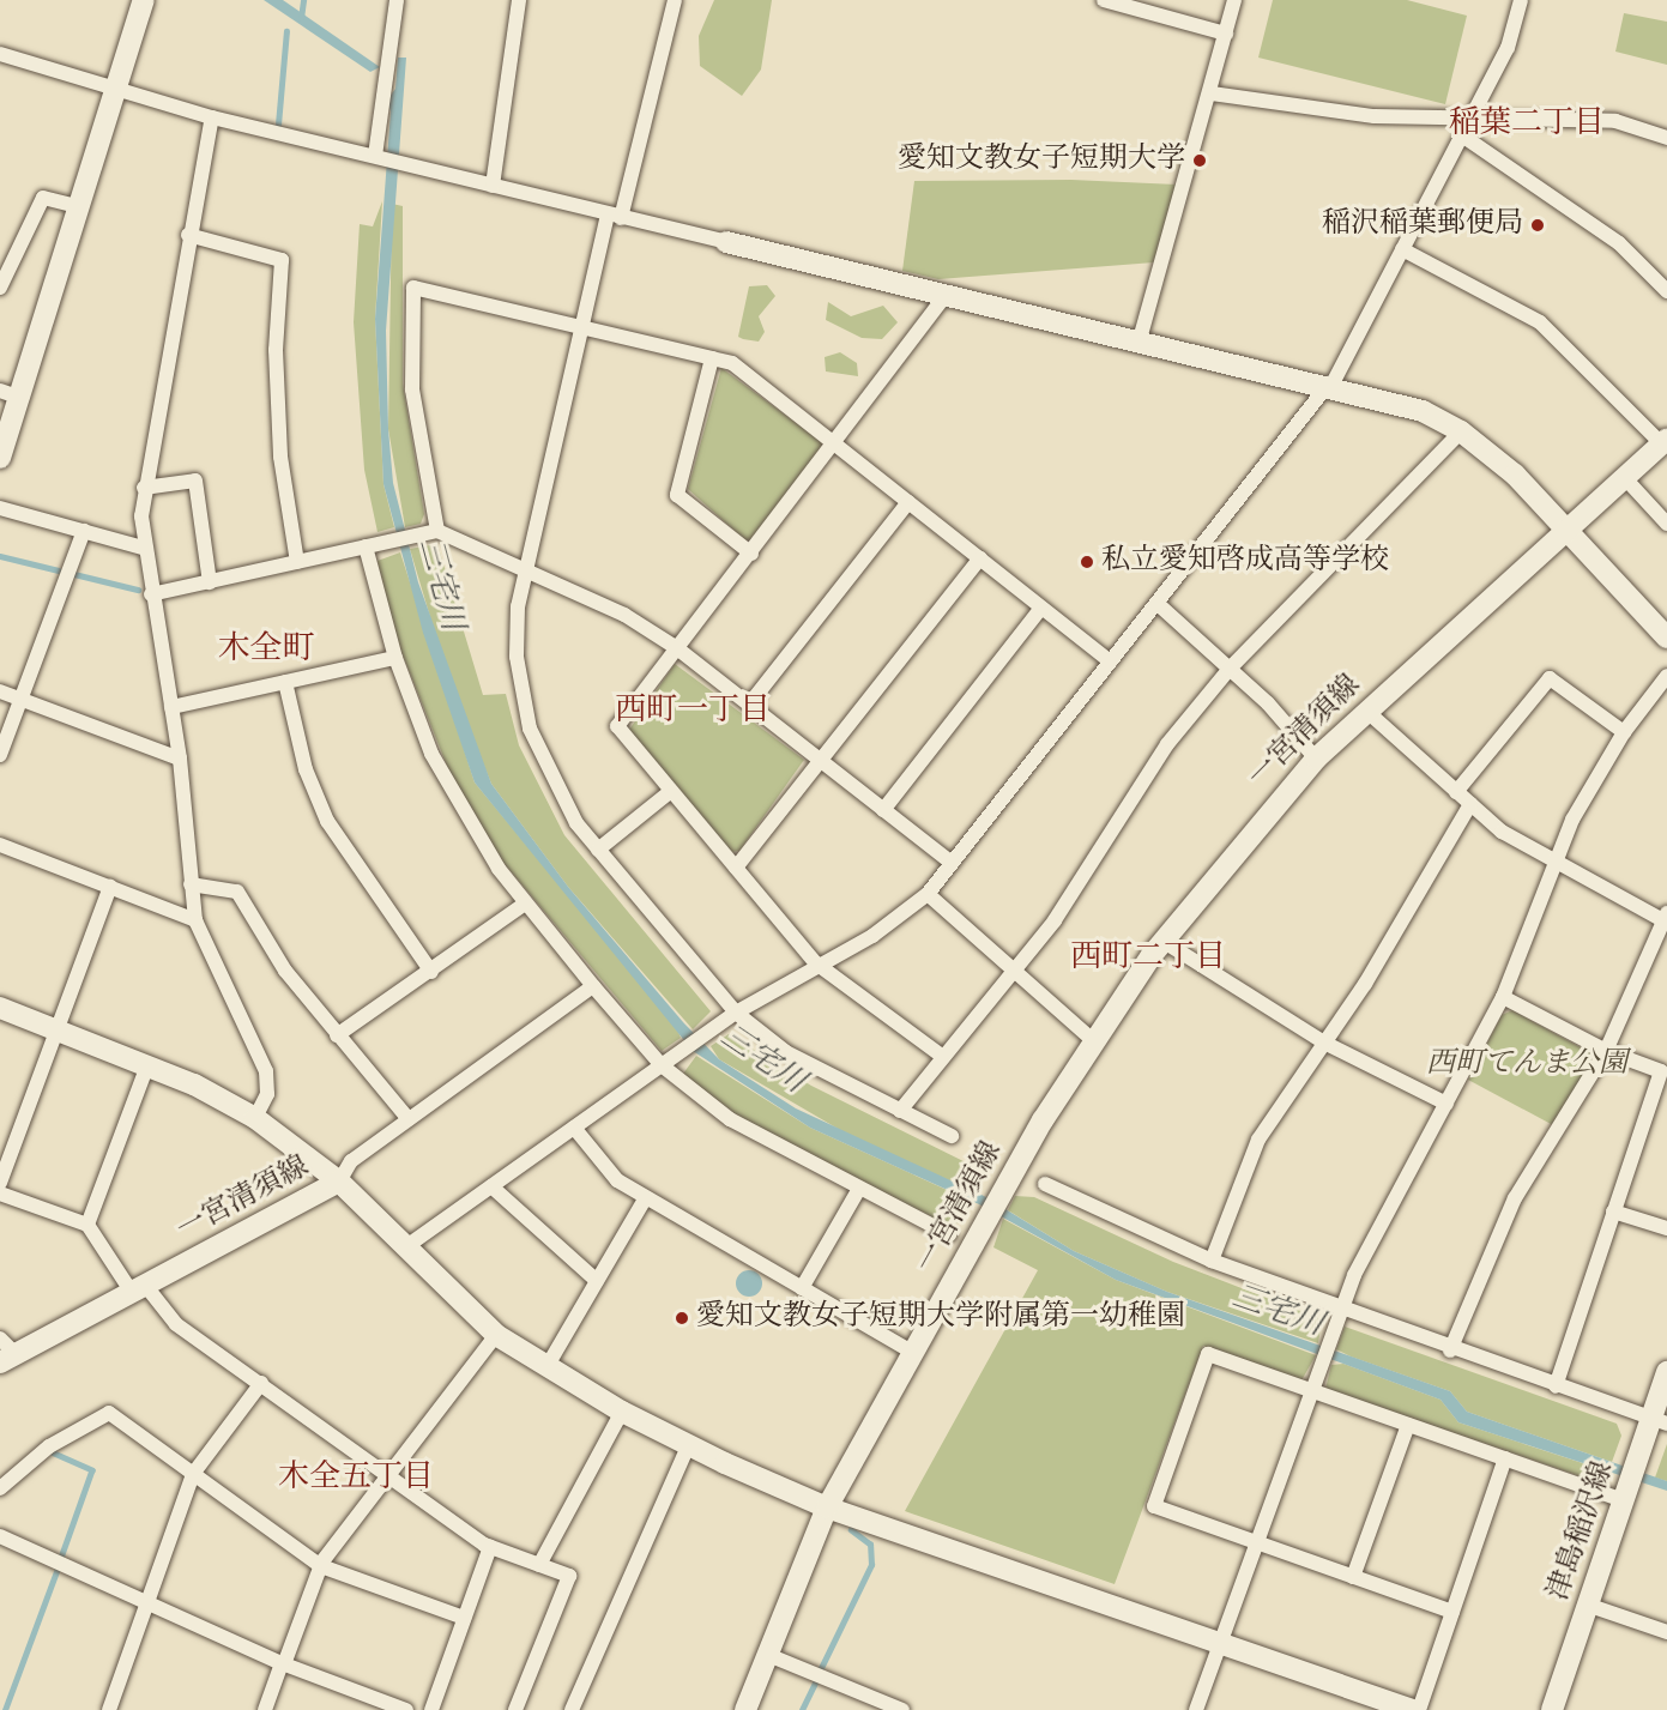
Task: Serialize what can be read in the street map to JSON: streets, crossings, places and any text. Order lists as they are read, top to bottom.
{
  "streets": {
    "main road": ["一宮清須線", "津島稲沢線"]
  },
  "districts": [
    "稲葉二丁目",
    "木全町",
    "西町一丁目",
    "西町二丁目",
    "木全五丁目"
  ],
  "water": ["三宅川"],
  "parks": ["西町てんま公園"],
  "places": [
    "愛知文教女子短期大学",
    "稲沢稲葉郵便局",
    "私立愛知啓成高等学校",
    "愛知文教女子短期大学附属第一幼稚園"
  ]
}
